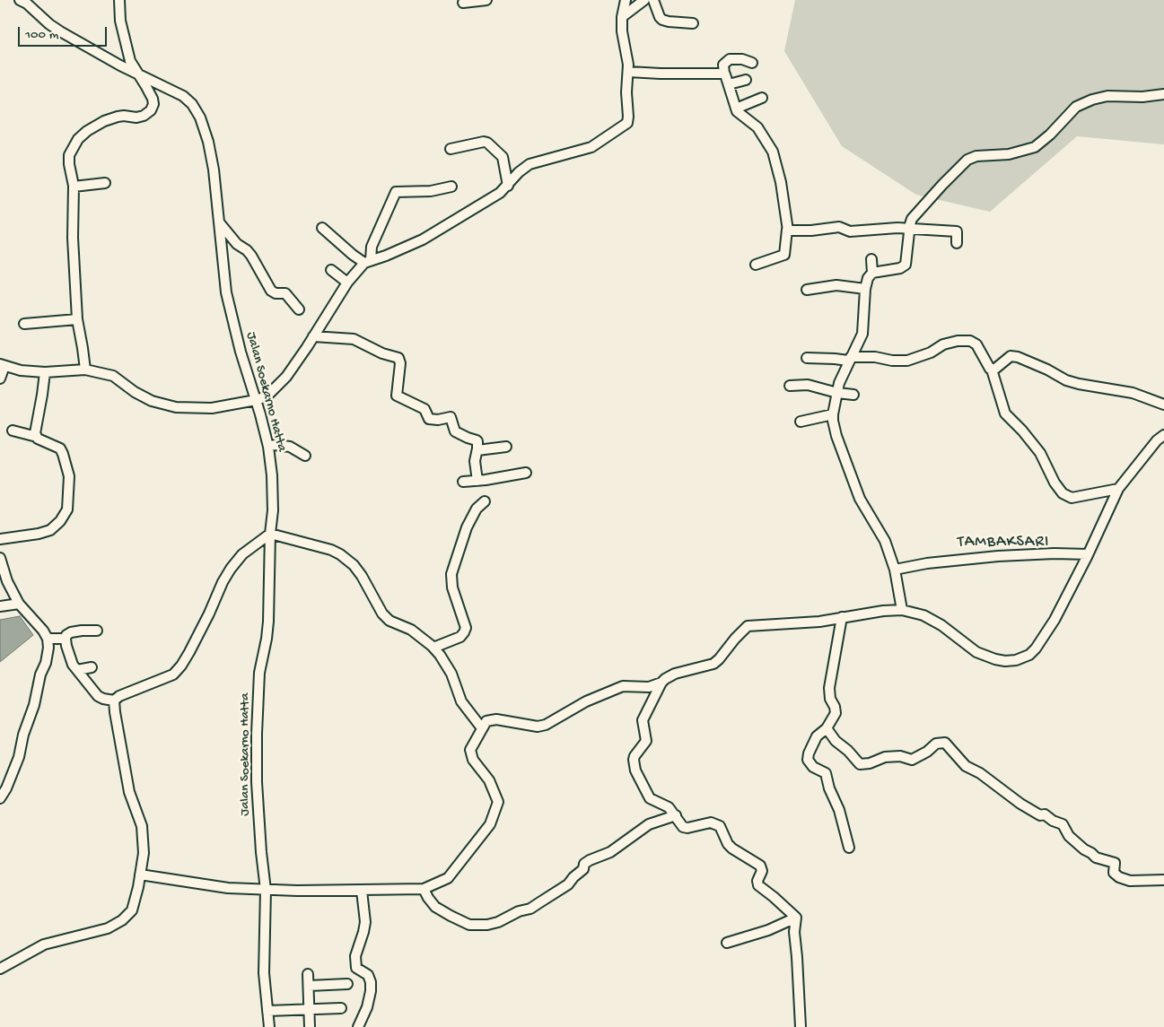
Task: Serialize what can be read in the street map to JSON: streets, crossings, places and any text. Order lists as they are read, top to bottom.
{
  "streets": {
    "street": ["Jalan Soekarno Hatta"]
  },
  "districts": ["TAMBAKSARI"],
  "scale_bar": "100 m"
}
